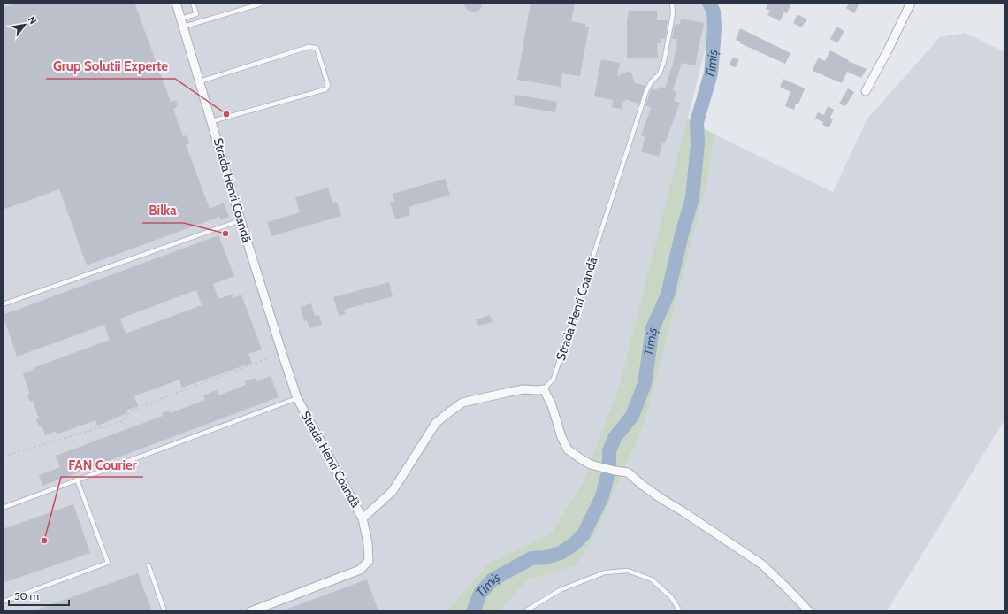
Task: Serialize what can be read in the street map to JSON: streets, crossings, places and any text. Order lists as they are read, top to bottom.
{
  "streets": {
    "street": ["Strada Henri Coandă"]
  },
  "water": ["Timiș"],
  "places": ["Grup Solutii Experte", "Bilka", "FAN Courier"],
  "scale_bar": "50 m",
  "north": "top right"
}
